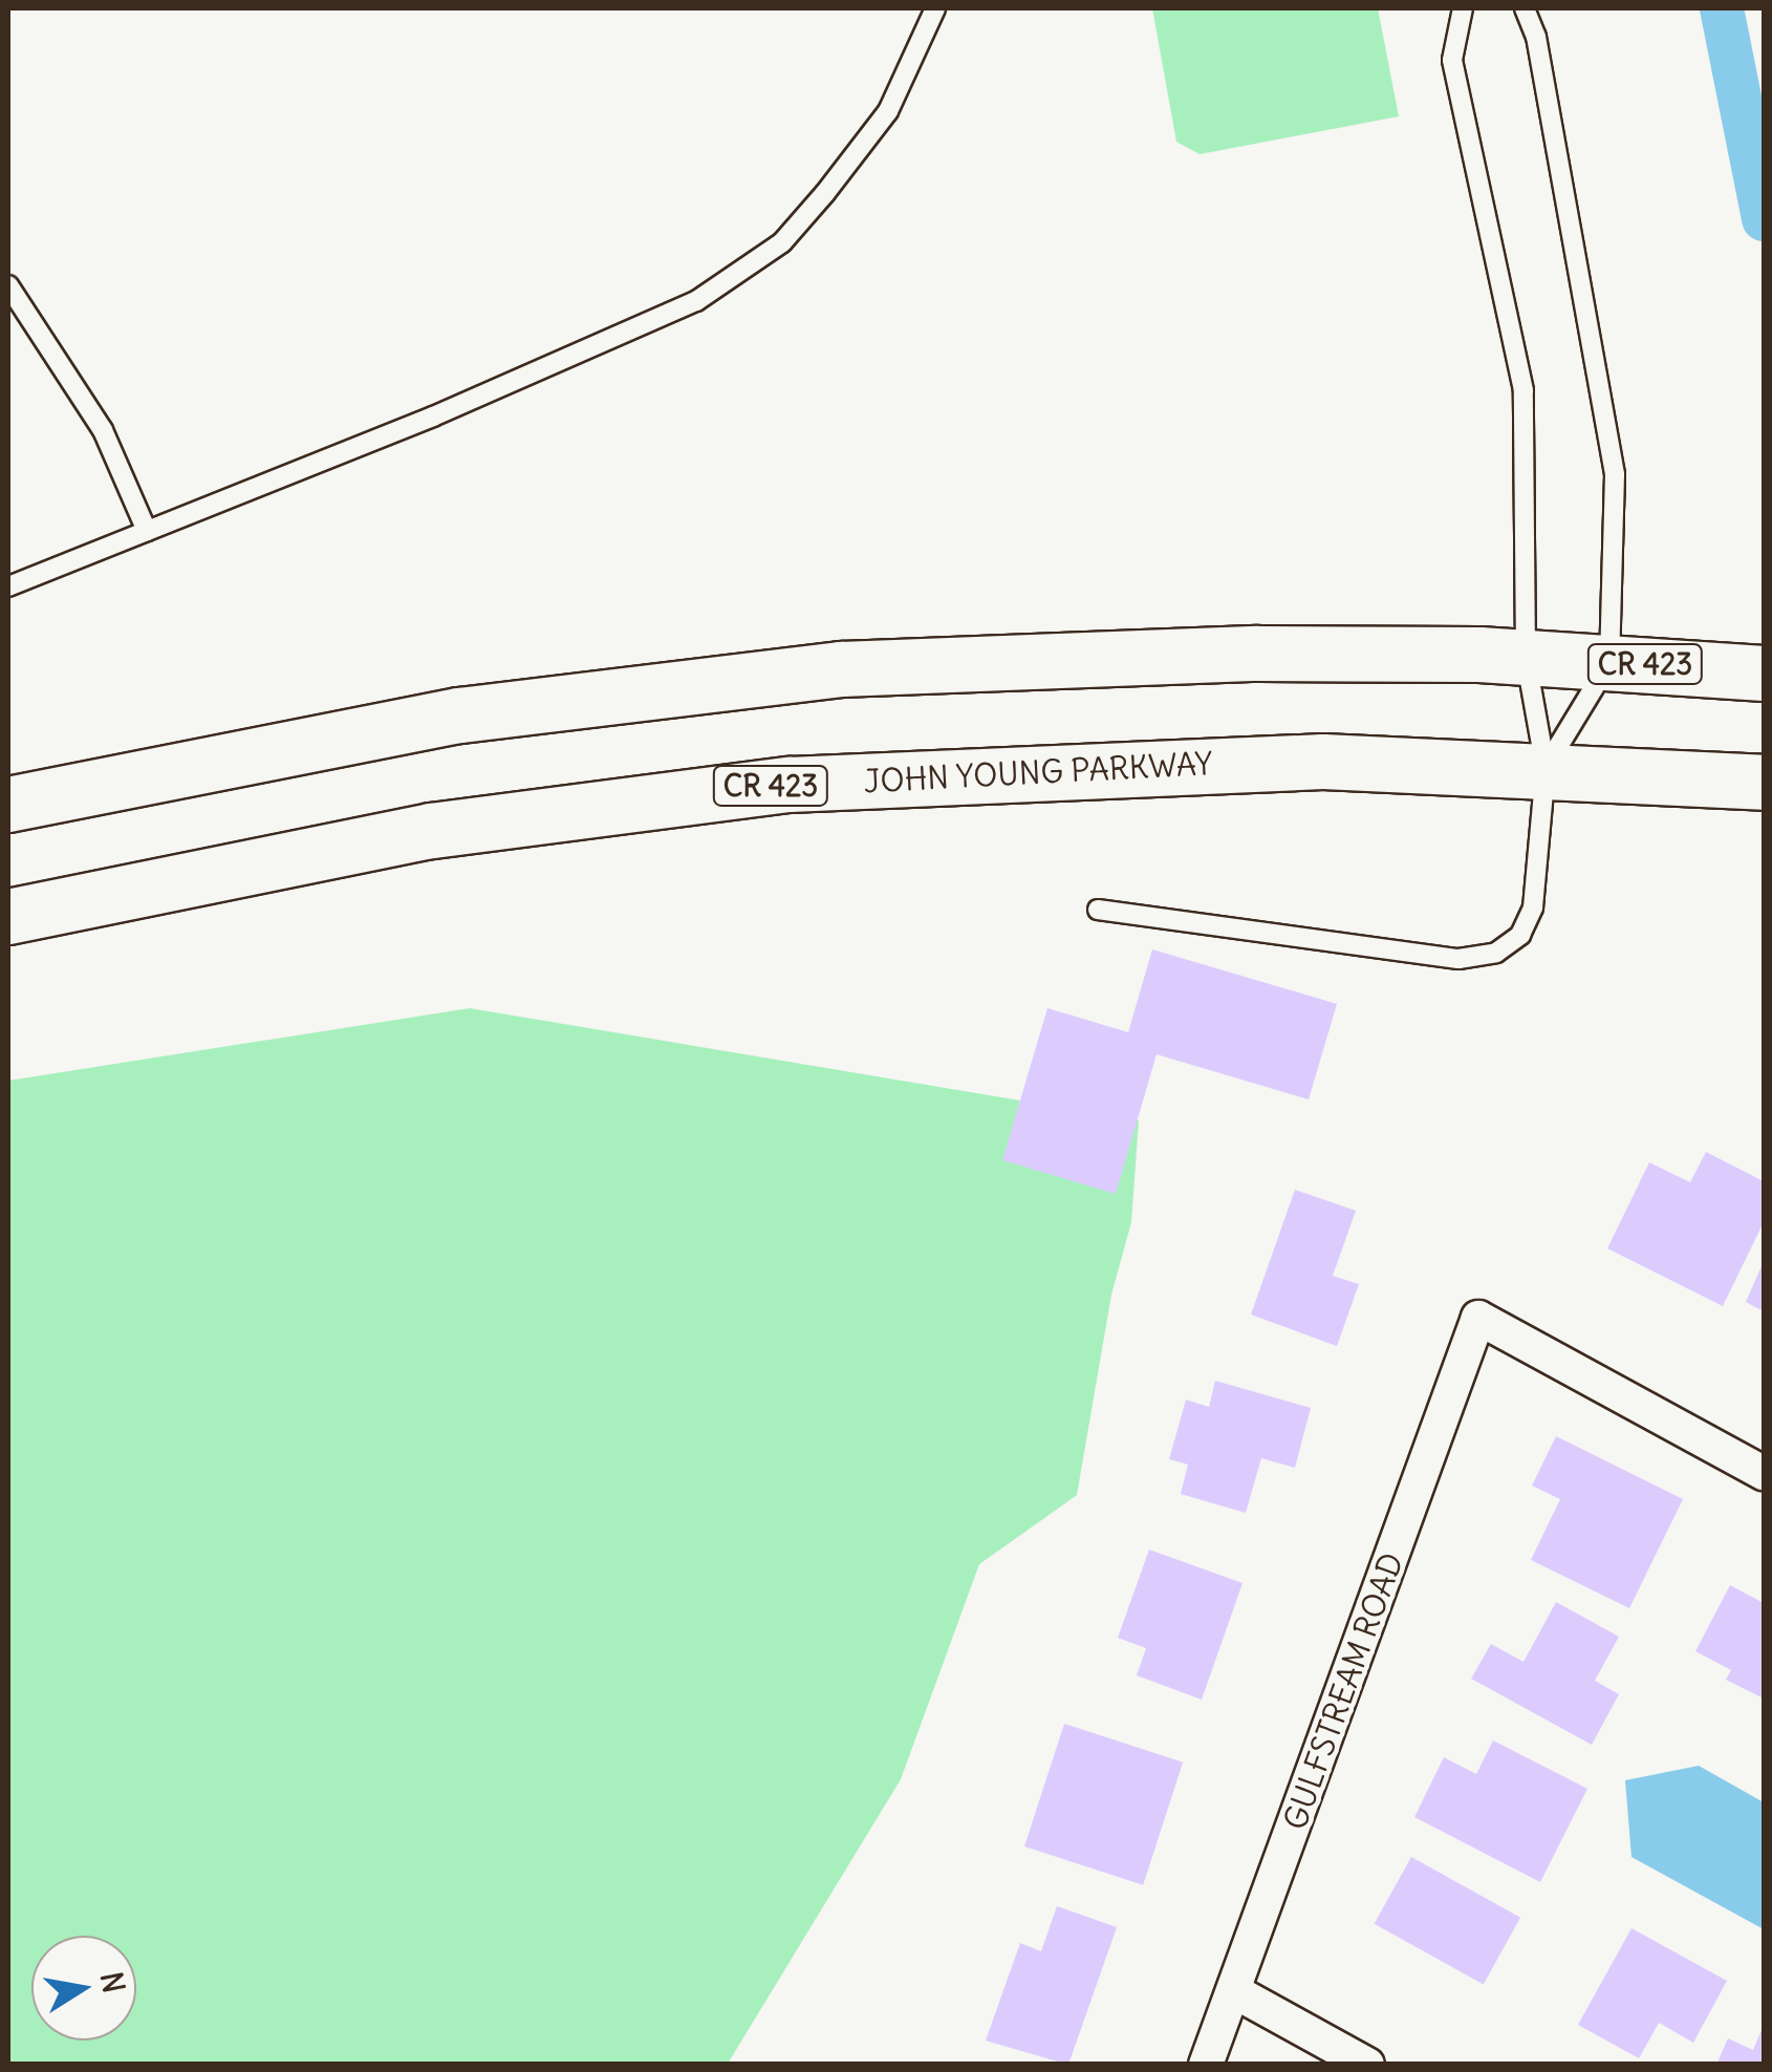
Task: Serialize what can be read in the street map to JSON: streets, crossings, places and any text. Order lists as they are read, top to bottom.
{
  "streets": {
    "main road": ["CR 423", "JOHN YOUNG PARKWAY"],
    "street": ["GULFSTREAM ROAD"]
  },
  "north": "right"
}
